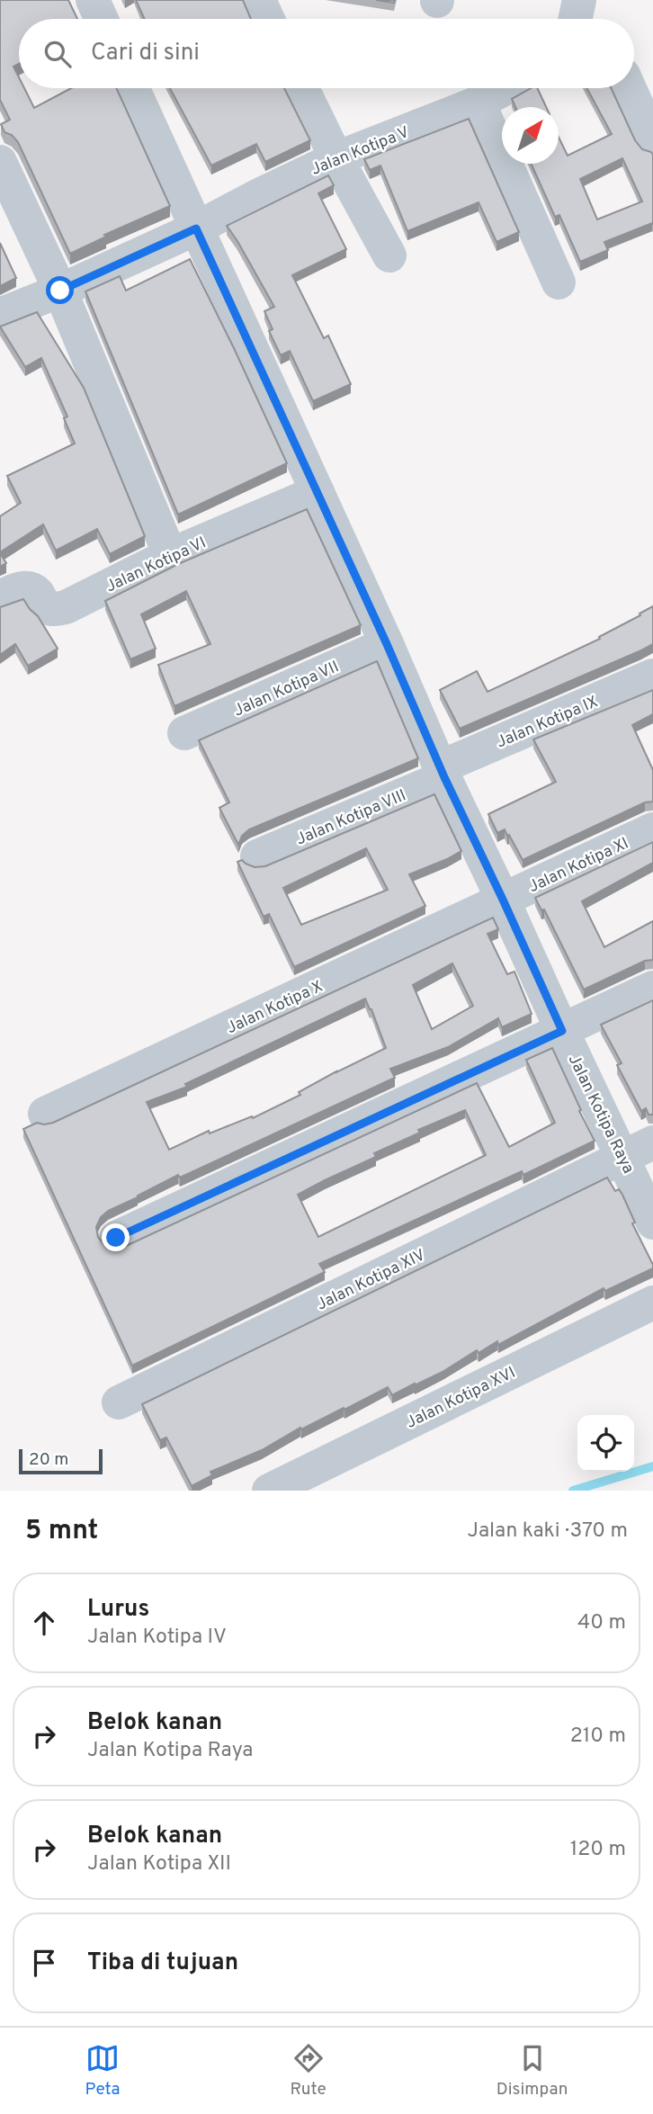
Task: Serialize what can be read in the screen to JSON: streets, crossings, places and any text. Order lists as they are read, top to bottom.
{
  "streets": {
    "street": [
      "Jalan Kotipa V",
      "Jalan Kotipa VI",
      "Jalan Kotipa VII",
      "Jalan Kotipa IX",
      "Jalan Kotipa VIII",
      "Jalan Kotipa XI",
      "Jalan Kotipa X",
      "Jalan Kotipa Raya",
      "Jalan Kotipa XIV",
      "Jalan Kotipa XVI"
    ]
  },
  "crossings": [
    ["Jalan Kotipa V", "Jalan Kotipa Raya"],
    ["Jalan Kotipa VI", "Jalan Kotipa Raya"],
    ["Jalan Kotipa VII", "Jalan Kotipa Raya"],
    ["Jalan Kotipa IX", "Jalan Kotipa VIII"],
    ["Jalan Kotipa IX", "Jalan Kotipa Raya"],
    ["Jalan Kotipa VIII", "Jalan Kotipa Raya"],
    ["Jalan Kotipa XI", "Jalan Kotipa X"],
    ["Jalan Kotipa XI", "Jalan Kotipa Raya"],
    ["Jalan Kotipa X", "Jalan Kotipa Raya"],
    ["Jalan Kotipa Raya", "Jalan Kotipa XIV"]
  ],
  "scale_bar": "20 m",
  "north": "top right",
  "page": {
    "search": "Cari di sini",
    "scale": "20 m",
    "heading": ["5 mnt", "Jalan kaki · 370 m"],
    "list": [
      ["Lurus", "Jalan Kotipa IV", "40 m"],
      ["Belok kanan", "Jalan Kotipa Raya", "210 m"],
      ["Belok kanan", "Jalan Kotipa XII", "120 m"],
      "Tiba di tujuan"
    ],
    "nav": ["Peta", "Rute", "Disimpan"]
  }
}
